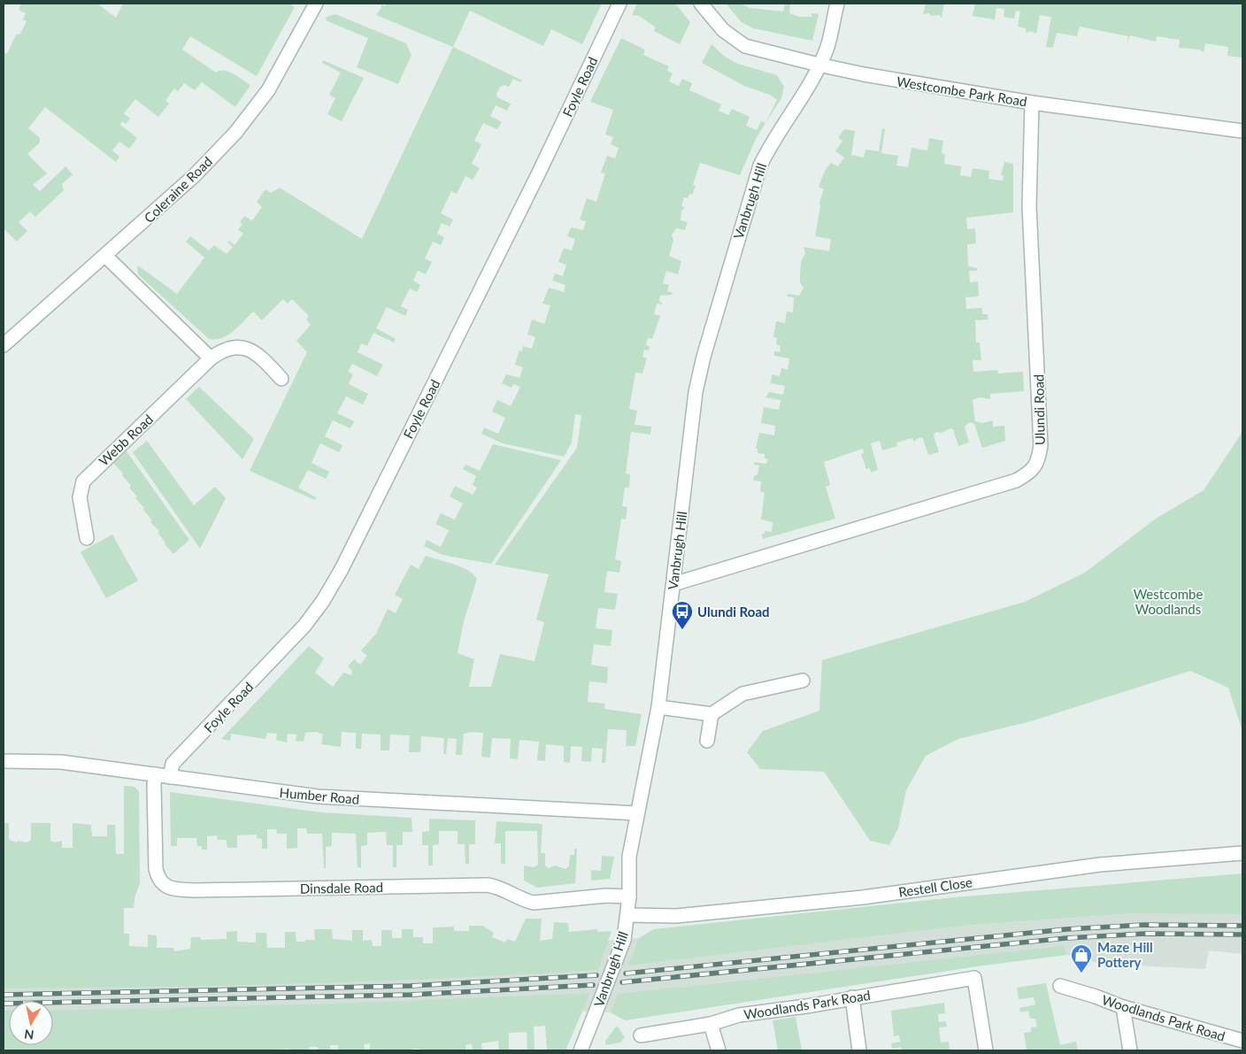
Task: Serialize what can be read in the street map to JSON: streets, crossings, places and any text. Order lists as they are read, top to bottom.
{
  "streets": {
    "street": [
      "Foyle Road",
      "Westcombe Park Road",
      "Coleraine Road",
      "Vanbrugh Hill",
      "Ulundi Road",
      "Webb Road",
      "Humber Road",
      "Restell Close",
      "Dinsdale Road",
      "Woodlands Park Road"
    ]
  },
  "crossings": [
    ["Foyle Road", "Humber Road"],
    ["Westcombe Park Road", "Vanbrugh Hill"],
    ["Westcombe Park Road", "Ulundi Road"],
    ["Vanbrugh Hill", "Ulundi Road"],
    ["Vanbrugh Hill", "Humber Road"],
    ["Vanbrugh Hill", "Restell Close"],
    ["Vanbrugh Hill", "Dinsdale Road"],
    ["Humber Road", "Dinsdale Road"]
  ],
  "parks": ["Westcombe Woodlands"],
  "places": {
    "bus stop": ["Ulundi Road"],
    "shop": ["Maze Hill Pottery"]
  },
  "north": "bottom"
}
